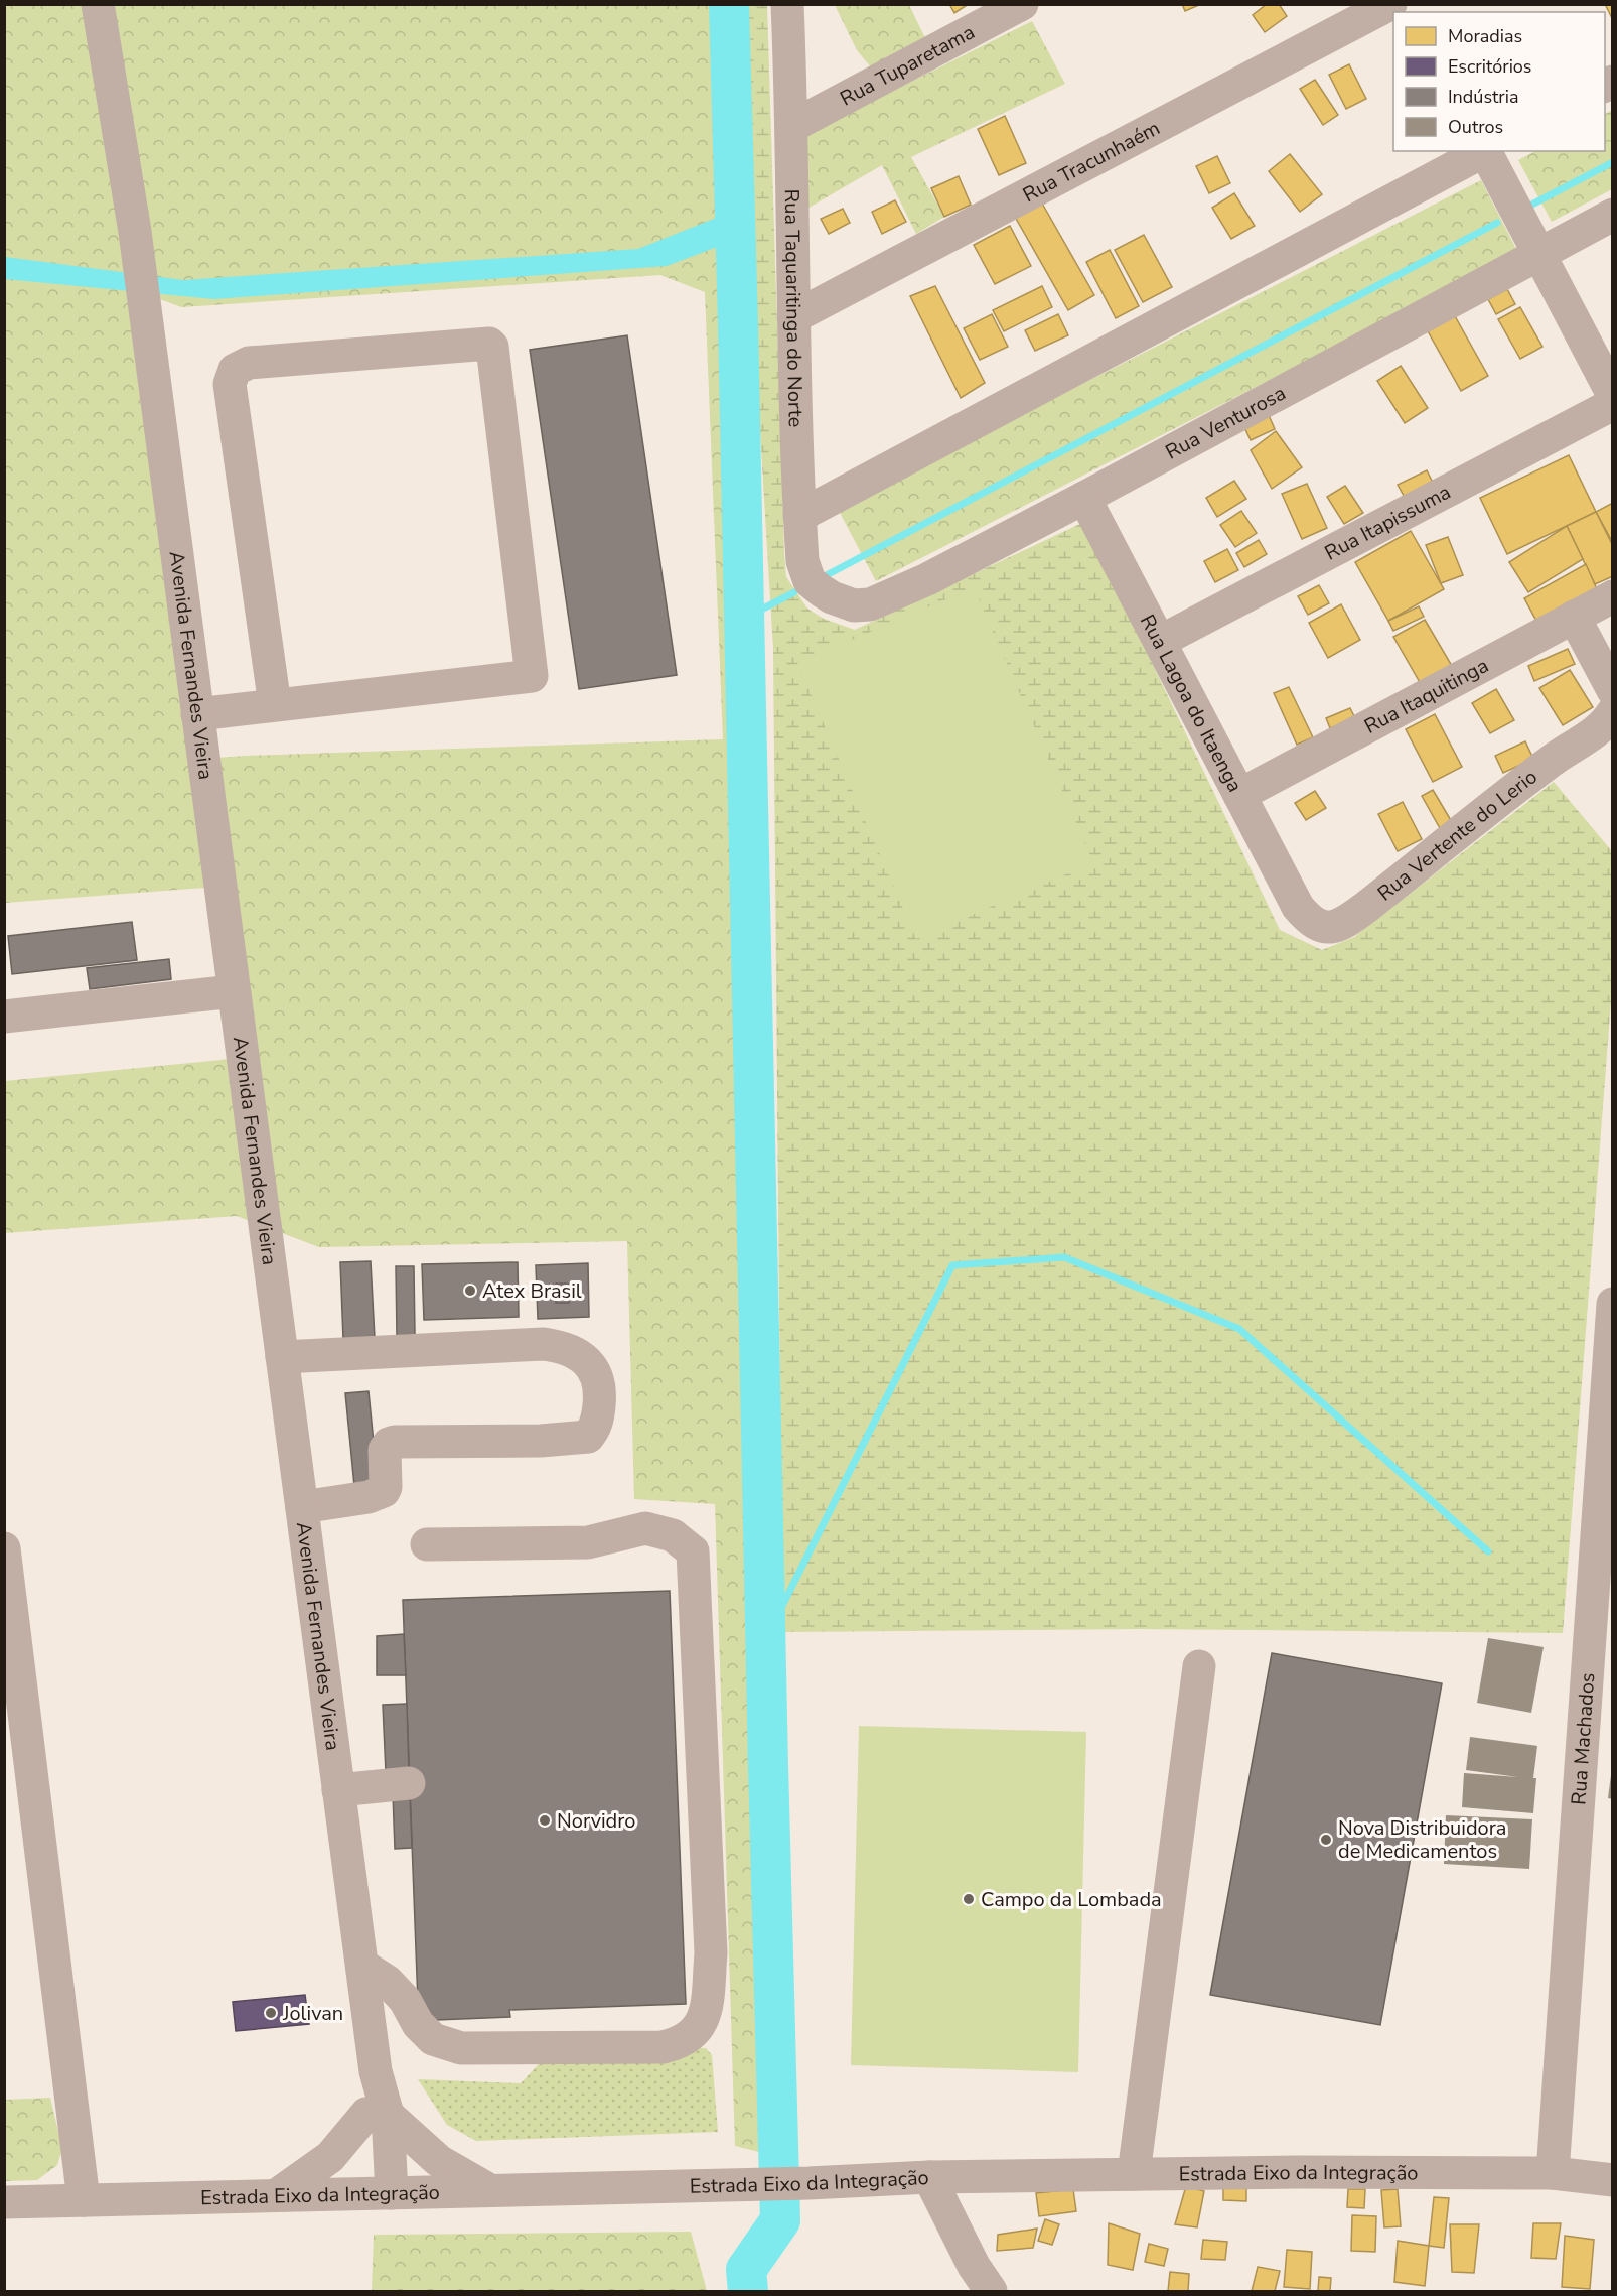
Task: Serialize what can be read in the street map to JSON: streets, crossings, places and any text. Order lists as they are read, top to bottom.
{
  "streets": {
    "street": [
      "Rua Tuparetama",
      "Rua Tracunhaém",
      "Rua Taquaritinga do Norte",
      "Rua Venturosa",
      "Rua Itapissuma",
      "Avenida Fernandes Vieira",
      "Rua Itaquitinga",
      "Rua Lagoa do Itaenga",
      "Rua Vertente do Lerio",
      "Rua Machados",
      "Estrada Eixo da Integração"
    ]
  },
  "crossings": [
    ["Rua Tuparetama", "Rua Taquaritinga do Norte"],
    ["Rua Tracunhaém", "Rua Taquaritinga do Norte"],
    ["Rua Taquaritinga do Norte", "Rua Venturosa"],
    ["Rua Venturosa", "Rua Lagoa do Itaenga"],
    ["Rua Itapissuma", "Rua Lagoa do Itaenga"],
    ["Avenida Fernandes Vieira", "Estrada Eixo da Integração"],
    ["Rua Itaquitinga", "Rua Lagoa do Itaenga"],
    ["Rua Lagoa do Itaenga", "Rua Vertente do Lerio"],
    ["Rua Machados", "Estrada Eixo da Integração"]
  ],
  "places": [
    "Atex Brasil",
    "Norvidro",
    "Nova Distribuidora de Medicamentos",
    "Campo da Lombada",
    "Jolivan"
  ],
  "legend": [
    "Moradias",
    "Escritórios",
    "Indústria",
    "Outros"
  ]
}
